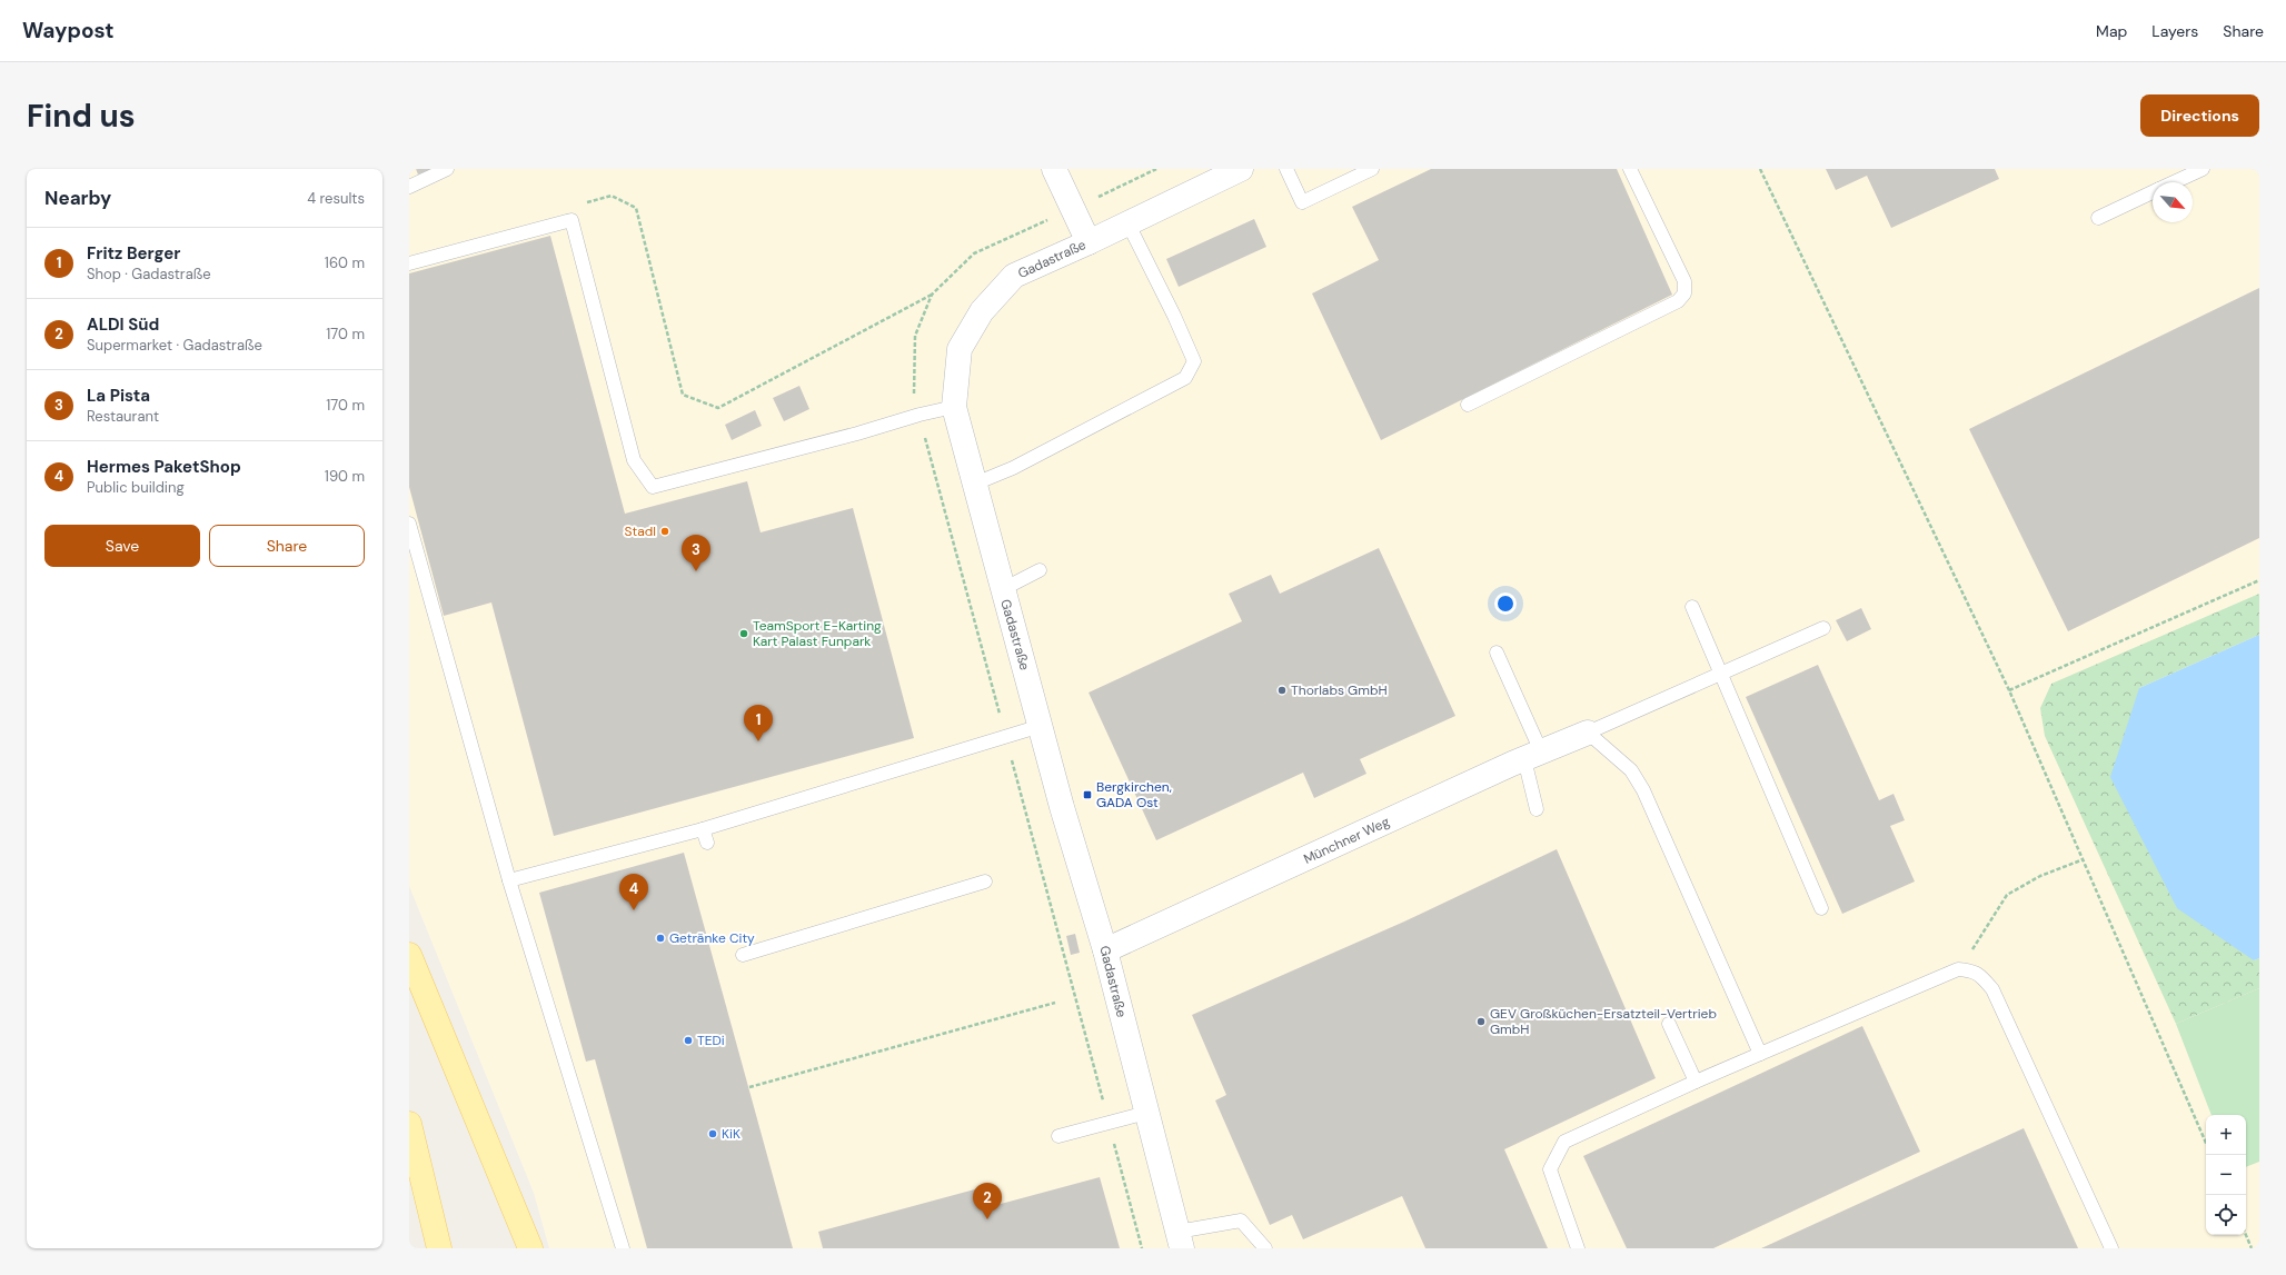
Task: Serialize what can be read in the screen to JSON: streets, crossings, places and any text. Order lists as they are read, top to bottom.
{
  "streets": {
    "street": ["Gadastraße", "Münchner Weg"]
  },
  "crossings": [
    ["Gadastraße", "Münchner Weg"]
  ],
  "places": {
    "other": [
      "Stadl",
      "TeamSport E-Karting Kart Palast Funpark",
      "Thorlabs GmbH",
      "Getränke City",
      "GEV Großküchen-Ersatzteil-Vertrieb GmbH",
      "TEDi",
      "KiK"
    ],
    "transit": ["Bergkirchen, GADA Ost"]
  },
  "north": "bottom right",
  "page": {
    "header": "Waypost",
    "nav": ["Map", "Layers", "Share"],
    "buttons": [
      "Directions",
      ["Save", "Share"]
    ],
    "title": "Find us",
    "heading": ["Nearby", "4 results"],
    "list": [
      {
        "mark": "1",
        "name": "Fritz Berger",
        "note": "Shop · Gadastraße",
        "value": "160 m"
      },
      {
        "mark": "2",
        "name": "ALDI Süd",
        "note": "Supermarket · Gadastraße",
        "value": "170 m"
      },
      {
        "mark": "3",
        "name": "La Pista",
        "note": "Restaurant",
        "value": "170 m"
      },
      {
        "mark": "4",
        "name": "Hermes PaketShop",
        "note": "Public building",
        "value": "190 m"
      }
    ],
    "pins": [
      "3",
      "1",
      "4",
      "2"
    ],
    "map_buttons": ["+", "−"]
  }
}
